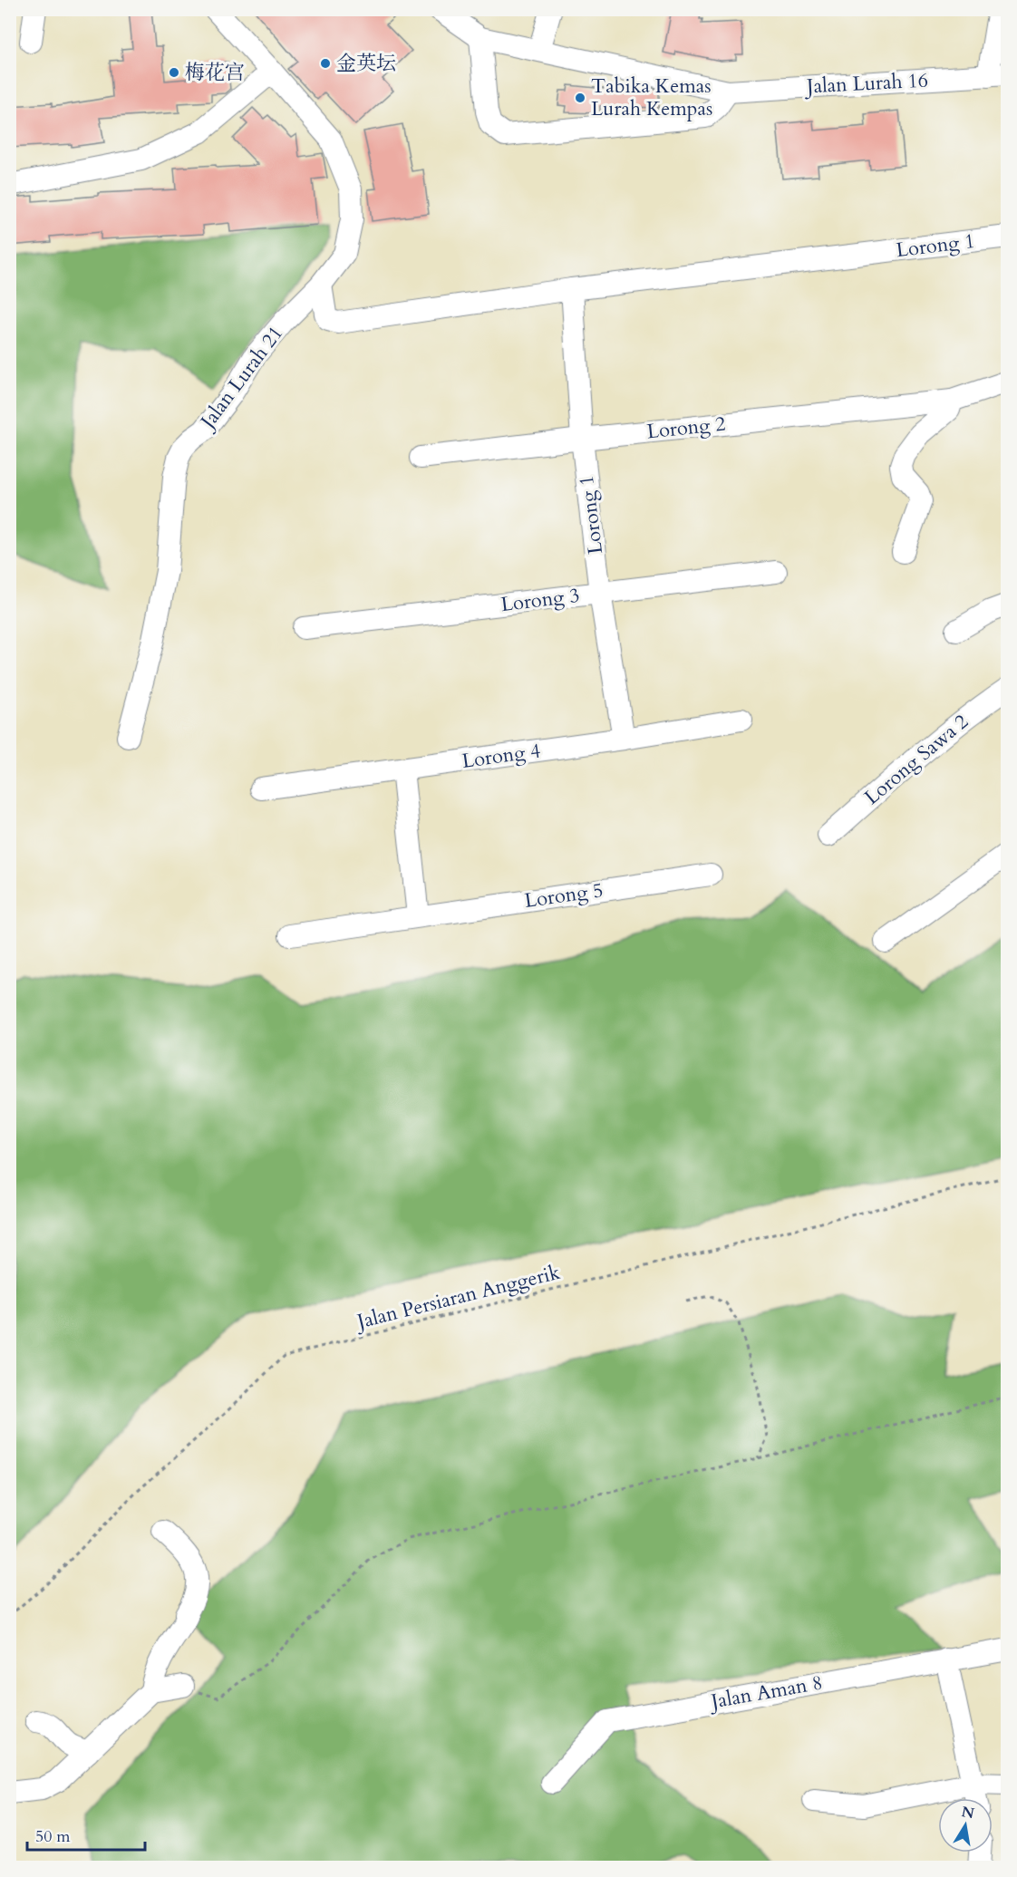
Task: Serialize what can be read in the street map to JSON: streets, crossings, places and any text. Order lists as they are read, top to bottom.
{
  "streets": {
    "street": [
      "Jalan Lurah 16",
      "Lorong 1",
      "Jalan Lurah 21",
      "Lorong 2",
      "Lorong 3",
      "Lorong 4",
      "Lorong Sawa 2",
      "Lorong 5",
      "Jalan Aman 8"
    ],
    "path": ["Jalan Persiaran Anggerik"]
  },
  "crossings": [
    ["Lorong 1", "Jalan Lurah 21"],
    ["Lorong 1", "Lorong 2"],
    ["Lorong 1", "Lorong 3"],
    ["Lorong 1", "Lorong 4"]
  ],
  "places": ["金英坛", "梅花宫", "Tabika Kemas Lurah Kempas"],
  "scale_bar": "50 m",
  "north": "top"
}
